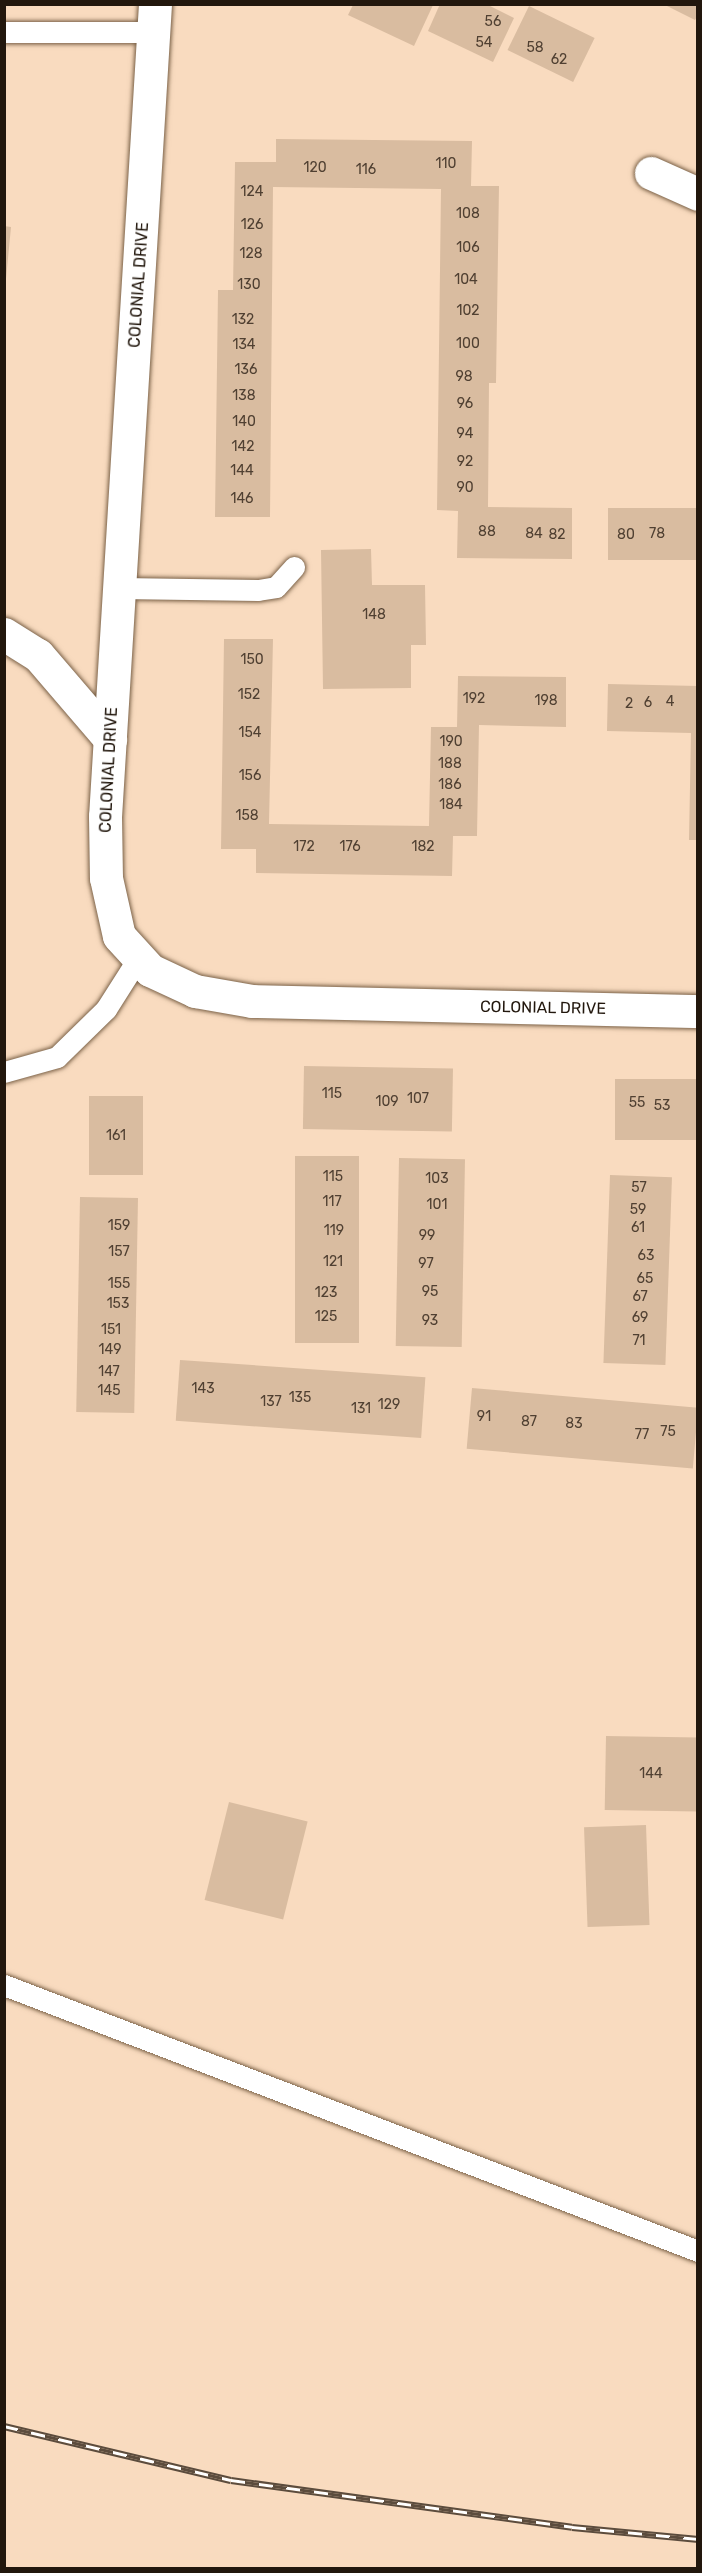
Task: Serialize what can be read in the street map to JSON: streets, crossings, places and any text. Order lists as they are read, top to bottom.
{
  "streets": {
    "street": ["COLONIAL DRIVE"]
  },
  "house_numbers": [
    "56",
    "54",
    "58",
    "62",
    "110",
    "120",
    "116",
    "124",
    "108",
    "126",
    "106",
    "128",
    "104",
    "130",
    "102",
    "132",
    "100",
    "134",
    "136",
    "98",
    "138",
    "96",
    "140",
    "94",
    "142",
    "92",
    "144",
    "90",
    "146",
    "88",
    "84",
    "78",
    "82",
    "80",
    "148",
    "150",
    "152",
    "192",
    "198",
    "4",
    "6",
    "2",
    "154",
    "190",
    "188",
    "156",
    "186",
    "184",
    "158",
    "172",
    "176",
    "182",
    "115",
    "107",
    "109",
    "55",
    "53",
    "161",
    "115",
    "103",
    "57",
    "117",
    "101",
    "59",
    "159",
    "61",
    "119",
    "99",
    "157",
    "63",
    "121",
    "97",
    "65",
    "155",
    "95",
    "123",
    "67",
    "153",
    "125",
    "69",
    "93",
    "151",
    "71",
    "149",
    "147",
    "143",
    "145",
    "135",
    "137",
    "129",
    "131",
    "91",
    "87",
    "83",
    "75",
    "77",
    "144"
  ]
}
